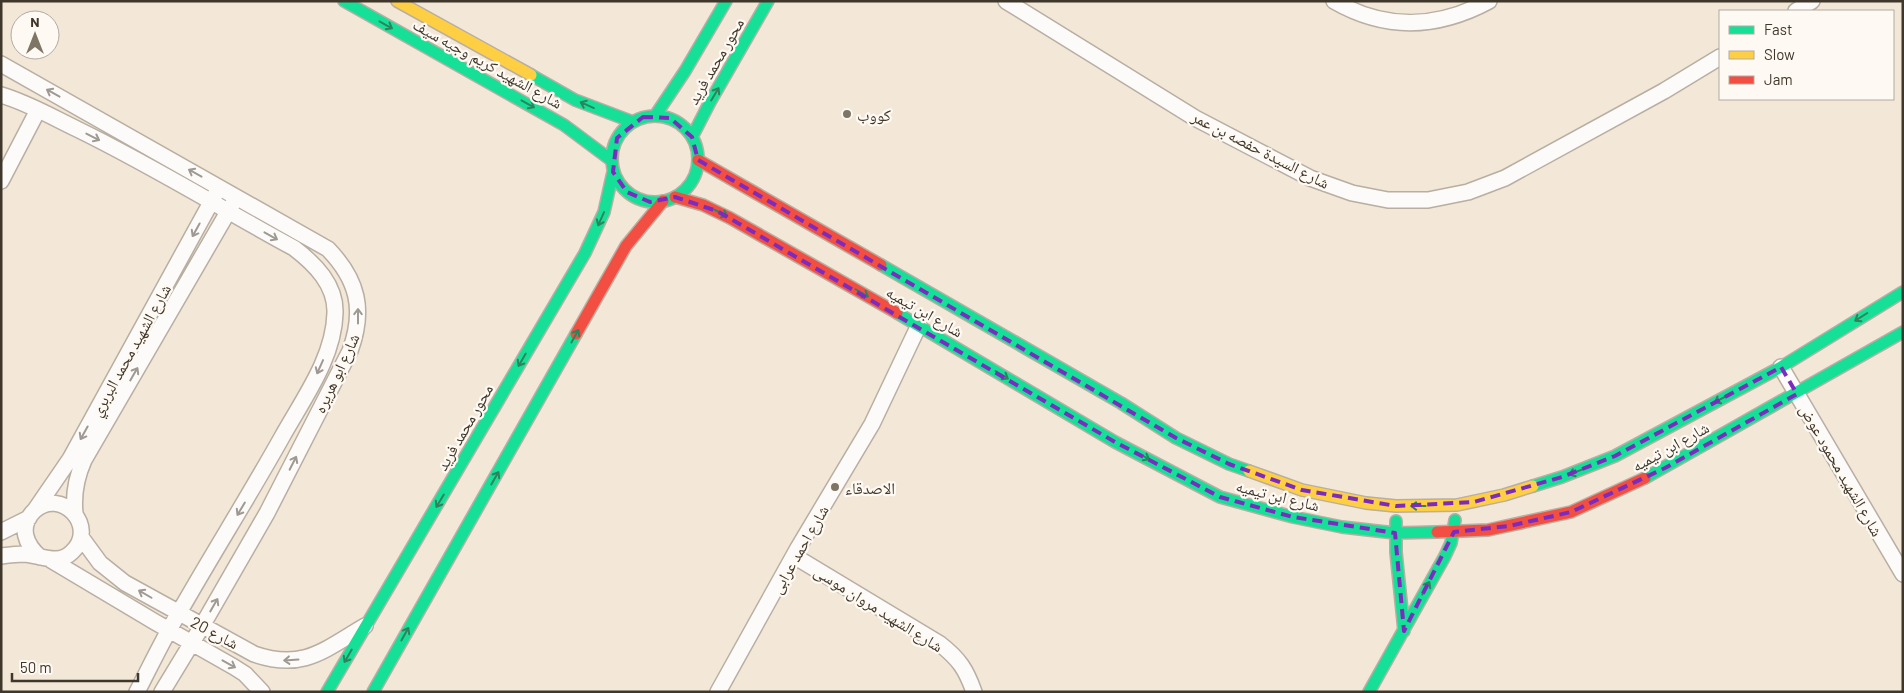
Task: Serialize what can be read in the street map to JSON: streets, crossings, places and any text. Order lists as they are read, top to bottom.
{
  "streets": {
    "street": [
      "محور محمد فريد",
      "شارع الشهيد كريم وجيه سيف",
      "شارع السيدة حفصه بن عمر",
      "شارع ابن تيميه",
      "شارع الشهيد محمد البربري",
      "شارع ابو هريره",
      "شارع الشهيد محمود عوض",
      "شارع احمد عرابى",
      "شارع الشهيد مروان موسى",
      "شارع 20"
    ]
  },
  "crossings": [
    ["محور محمد فريد", "شارع الشهيد كريم وجيه سيف"],
    ["محور محمد فريد", "شارع ابن تيميه"],
    ["محور محمد فريد", "شارع 20"],
    ["شارع الشهيد كريم وجيه سيف", "شارع ابن تيميه"],
    ["شارع ابن تيميه", "شارع الشهيد محمود عوض"],
    ["شارع ابن تيميه", "شارع احمد عرابى"],
    ["شارع الشهيد محمد البربري", "شارع ابو هريره"],
    ["شارع الشهيد محمد البربري", "شارع 20"],
    ["شارع ابو هريره", "شارع 20"],
    ["شارع احمد عرابى", "شارع الشهيد مروان موسى"]
  ],
  "places": ["كووب", "الاصدقاء"],
  "legend": ["Fast", "Slow", "Jam"],
  "scale_bar": "50 m",
  "north": "top"
}
